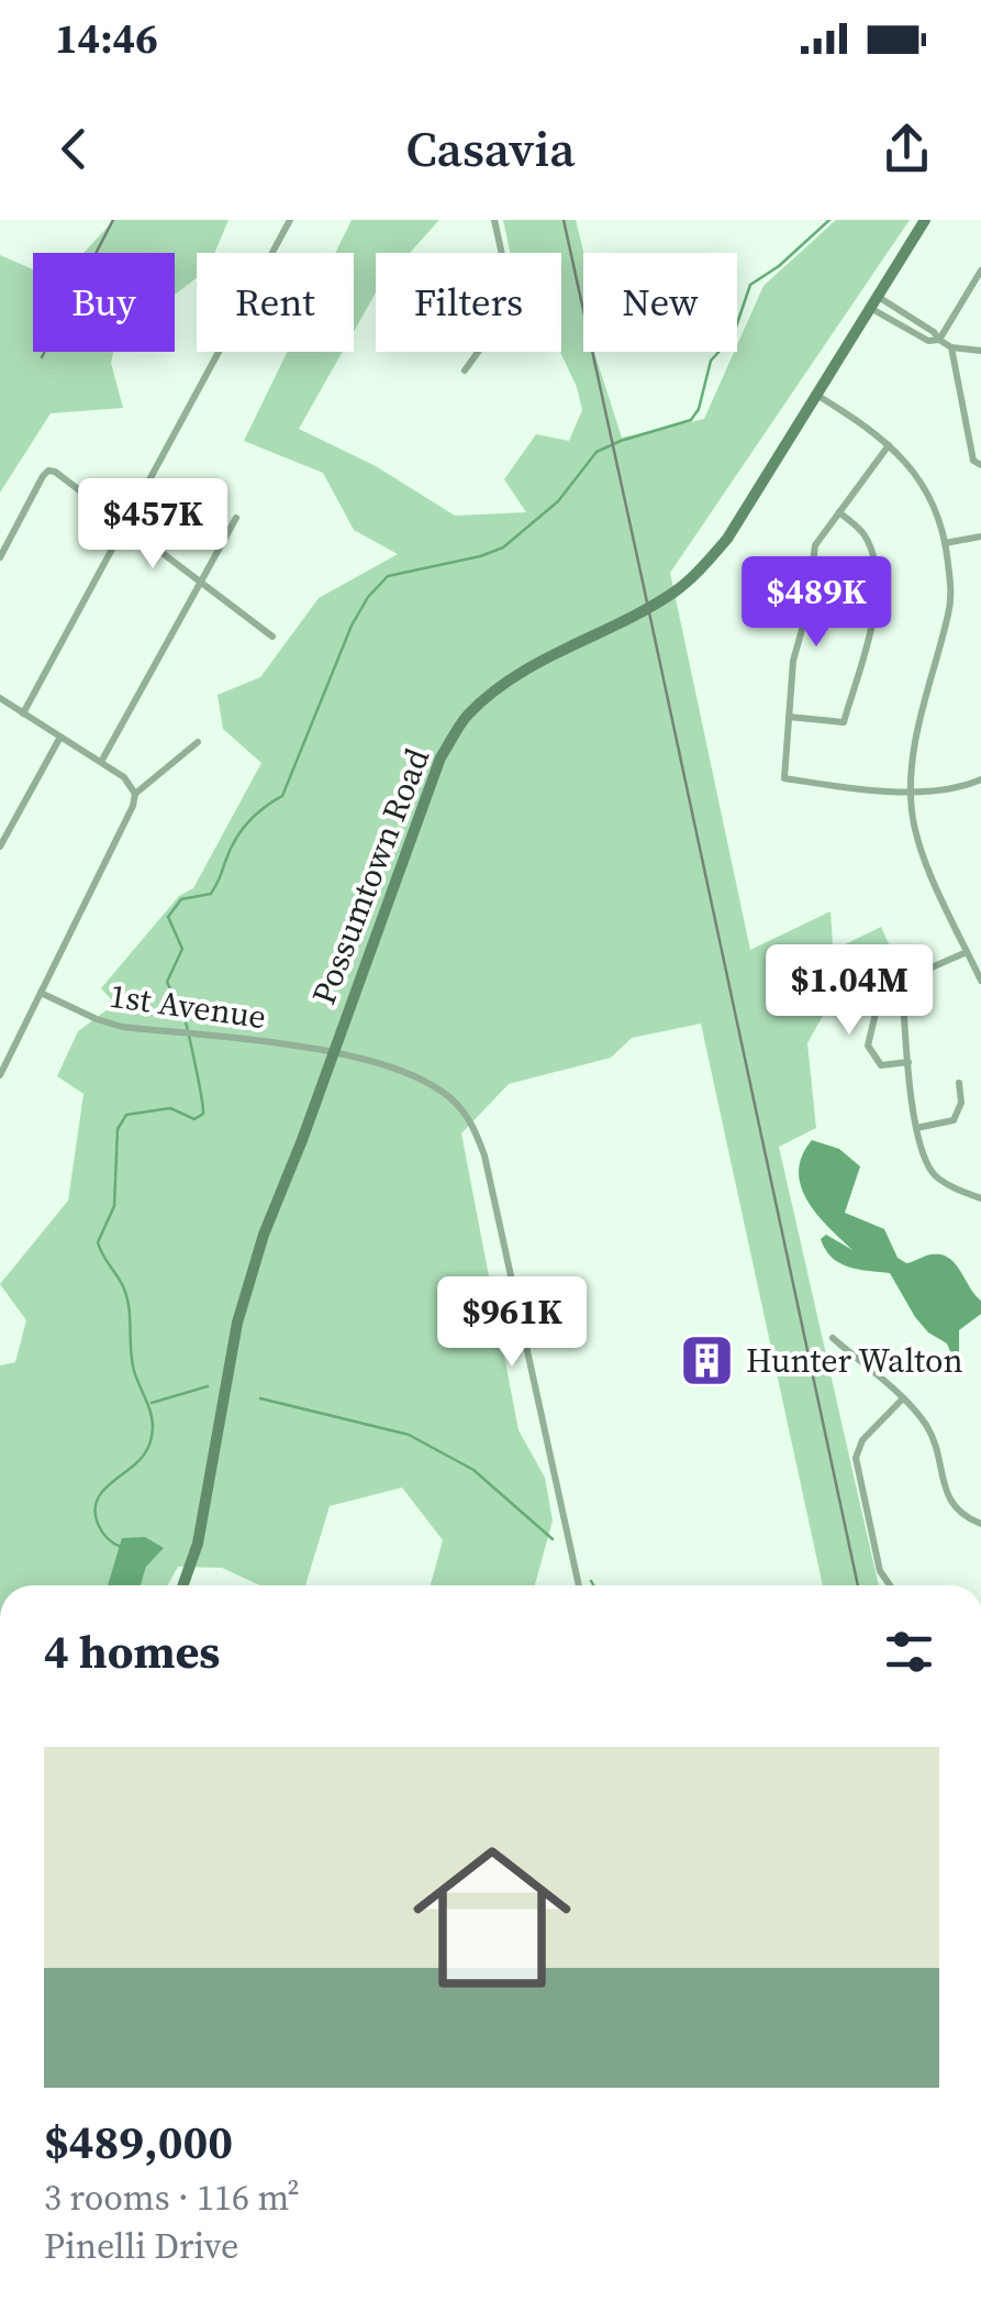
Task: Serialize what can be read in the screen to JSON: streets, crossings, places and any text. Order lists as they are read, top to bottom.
{
  "streets": {
    "main road": ["Possumtown Road"],
    "street": ["1st Avenue"]
  },
  "crossings": [
    ["Possumtown Road", "1st Avenue"]
  ],
  "places": {
    "building": ["Hunter Walton"]
  },
  "page": {
    "status": "14:46",
    "header": "Casavia",
    "chip": [
      "Buy",
      "Rent",
      "Filters",
      "New"
    ],
    "price": [
      "$457K",
      "$489K",
      "$1.04M",
      "$961K"
    ],
    "heading": "4 homes",
    "list": [
      {
        "name": "$489,000",
        "note": "3 rooms · 116 m² · Pinelli Drive"
      }
    ]
  }
}
